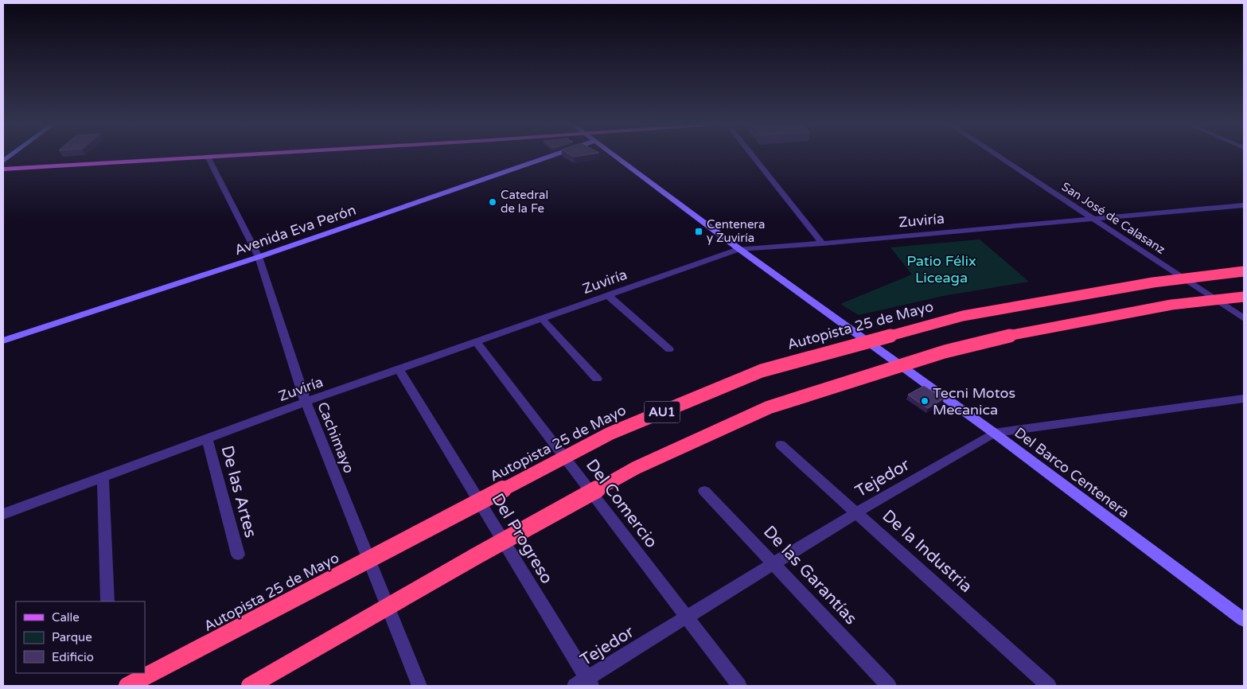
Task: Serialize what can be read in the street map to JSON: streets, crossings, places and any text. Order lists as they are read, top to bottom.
{
  "streets": {
    "highway": ["Autopista 25 de Mayo", "AU1"],
    "street": [
      "San José de Calasanz",
      "Zuviría",
      "Avenida Eva Perón",
      "Cachimayo",
      "Del Barco Centenera",
      "Tejedor",
      "De las Artes",
      "Del Comercio",
      "Del Progreso",
      "De la Industria",
      "De las Garantías"
    ]
  },
  "crossings": [
    ["San José de Calasanz", "Zuviría"],
    ["Zuviría", "Cachimayo"],
    ["Zuviría", "Del Barco Centenera"],
    ["Zuviría", "De las Artes"],
    ["Zuviría", "Del Comercio"],
    ["Zuviría", "Del Progreso"],
    ["Avenida Eva Perón", "Cachimayo"],
    ["Del Barco Centenera", "Tejedor"],
    ["Tejedor", "Del Comercio"],
    ["Tejedor", "Del Progreso"],
    ["Tejedor", "De la Industria"],
    ["Tejedor", "De las Garantías"]
  ],
  "parks": ["Patio Félix Liceaga"],
  "places": {
    "other": ["Catedral de la Fe", "Tecni Motos Mecanica"],
    "transit": ["Centenera y Zuviría"]
  },
  "legend": ["Calle", "Parque", "Edificio"]
}
